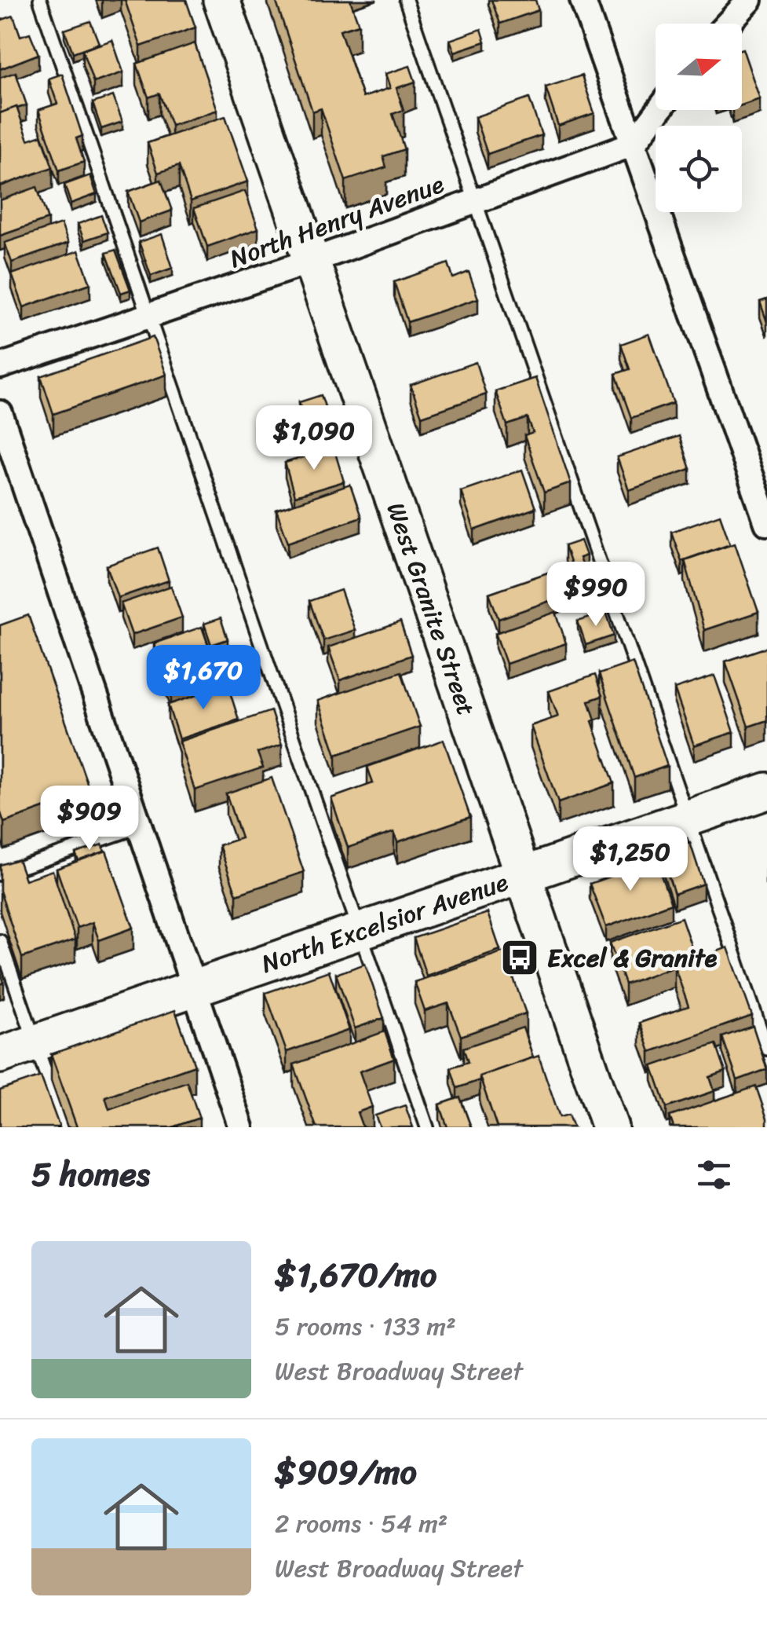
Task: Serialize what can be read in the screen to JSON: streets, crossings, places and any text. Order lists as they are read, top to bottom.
{
  "streets": {
    "street": ["North Henry Avenue", "West Granite Street", "North Excelsior Avenue"]
  },
  "crossings": [
    ["North Henry Avenue", "West Granite Street"],
    ["West Granite Street", "North Excelsior Avenue"]
  ],
  "places": {
    "bus stop": ["Excel & Granite"]
  },
  "north": "right",
  "page": {
    "price": [
      "$1,090",
      "$990",
      "$1,670",
      "$909",
      "$1,250"
    ],
    "heading": "5 homes",
    "list": [
      {
        "name": "$1,670/mo",
        "note": "5 rooms · 133 m² · West Broadway Street"
      },
      {
        "name": "$909/mo",
        "note": "2 rooms · 54 m² · West Broadway Street"
      }
    ]
  }
}
